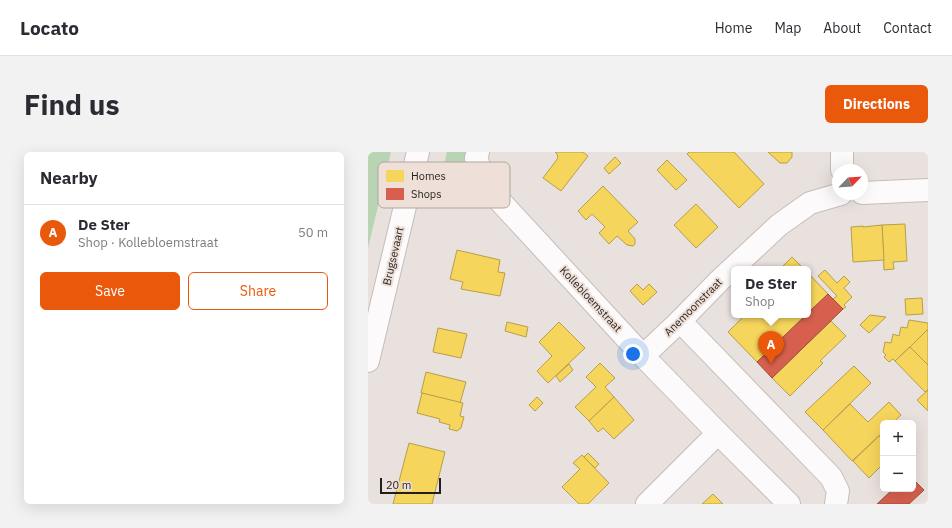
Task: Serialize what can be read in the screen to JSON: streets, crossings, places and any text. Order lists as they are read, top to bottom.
{
  "streets": {
    "street": ["Brugsevaart", "Kollebloemstraat", "Anemoonstraat"]
  },
  "crossings": [
    ["Kollebloemstraat", "Anemoonstraat"]
  ],
  "legend": ["Homes", "Shops"],
  "scale_bar": "20 m",
  "north": "top right",
  "page": {
    "header": "Locato",
    "nav": [
      "Home",
      "Map",
      "About",
      "Contact"
    ],
    "buttons": [
      "Directions",
      ["Save", "Share"]
    ],
    "title": "Find us",
    "heading": "Nearby",
    "list": [
      {
        "mark": "A",
        "name": "De Ster",
        "note": "Shop · Kollebloemstraat",
        "value": "50 m"
      }
    ],
    "popup": ["De Ster", "Shop"],
    "pins": "A",
    "map_buttons": ["+", "−"],
    "scale": "20 m"
  }
}
